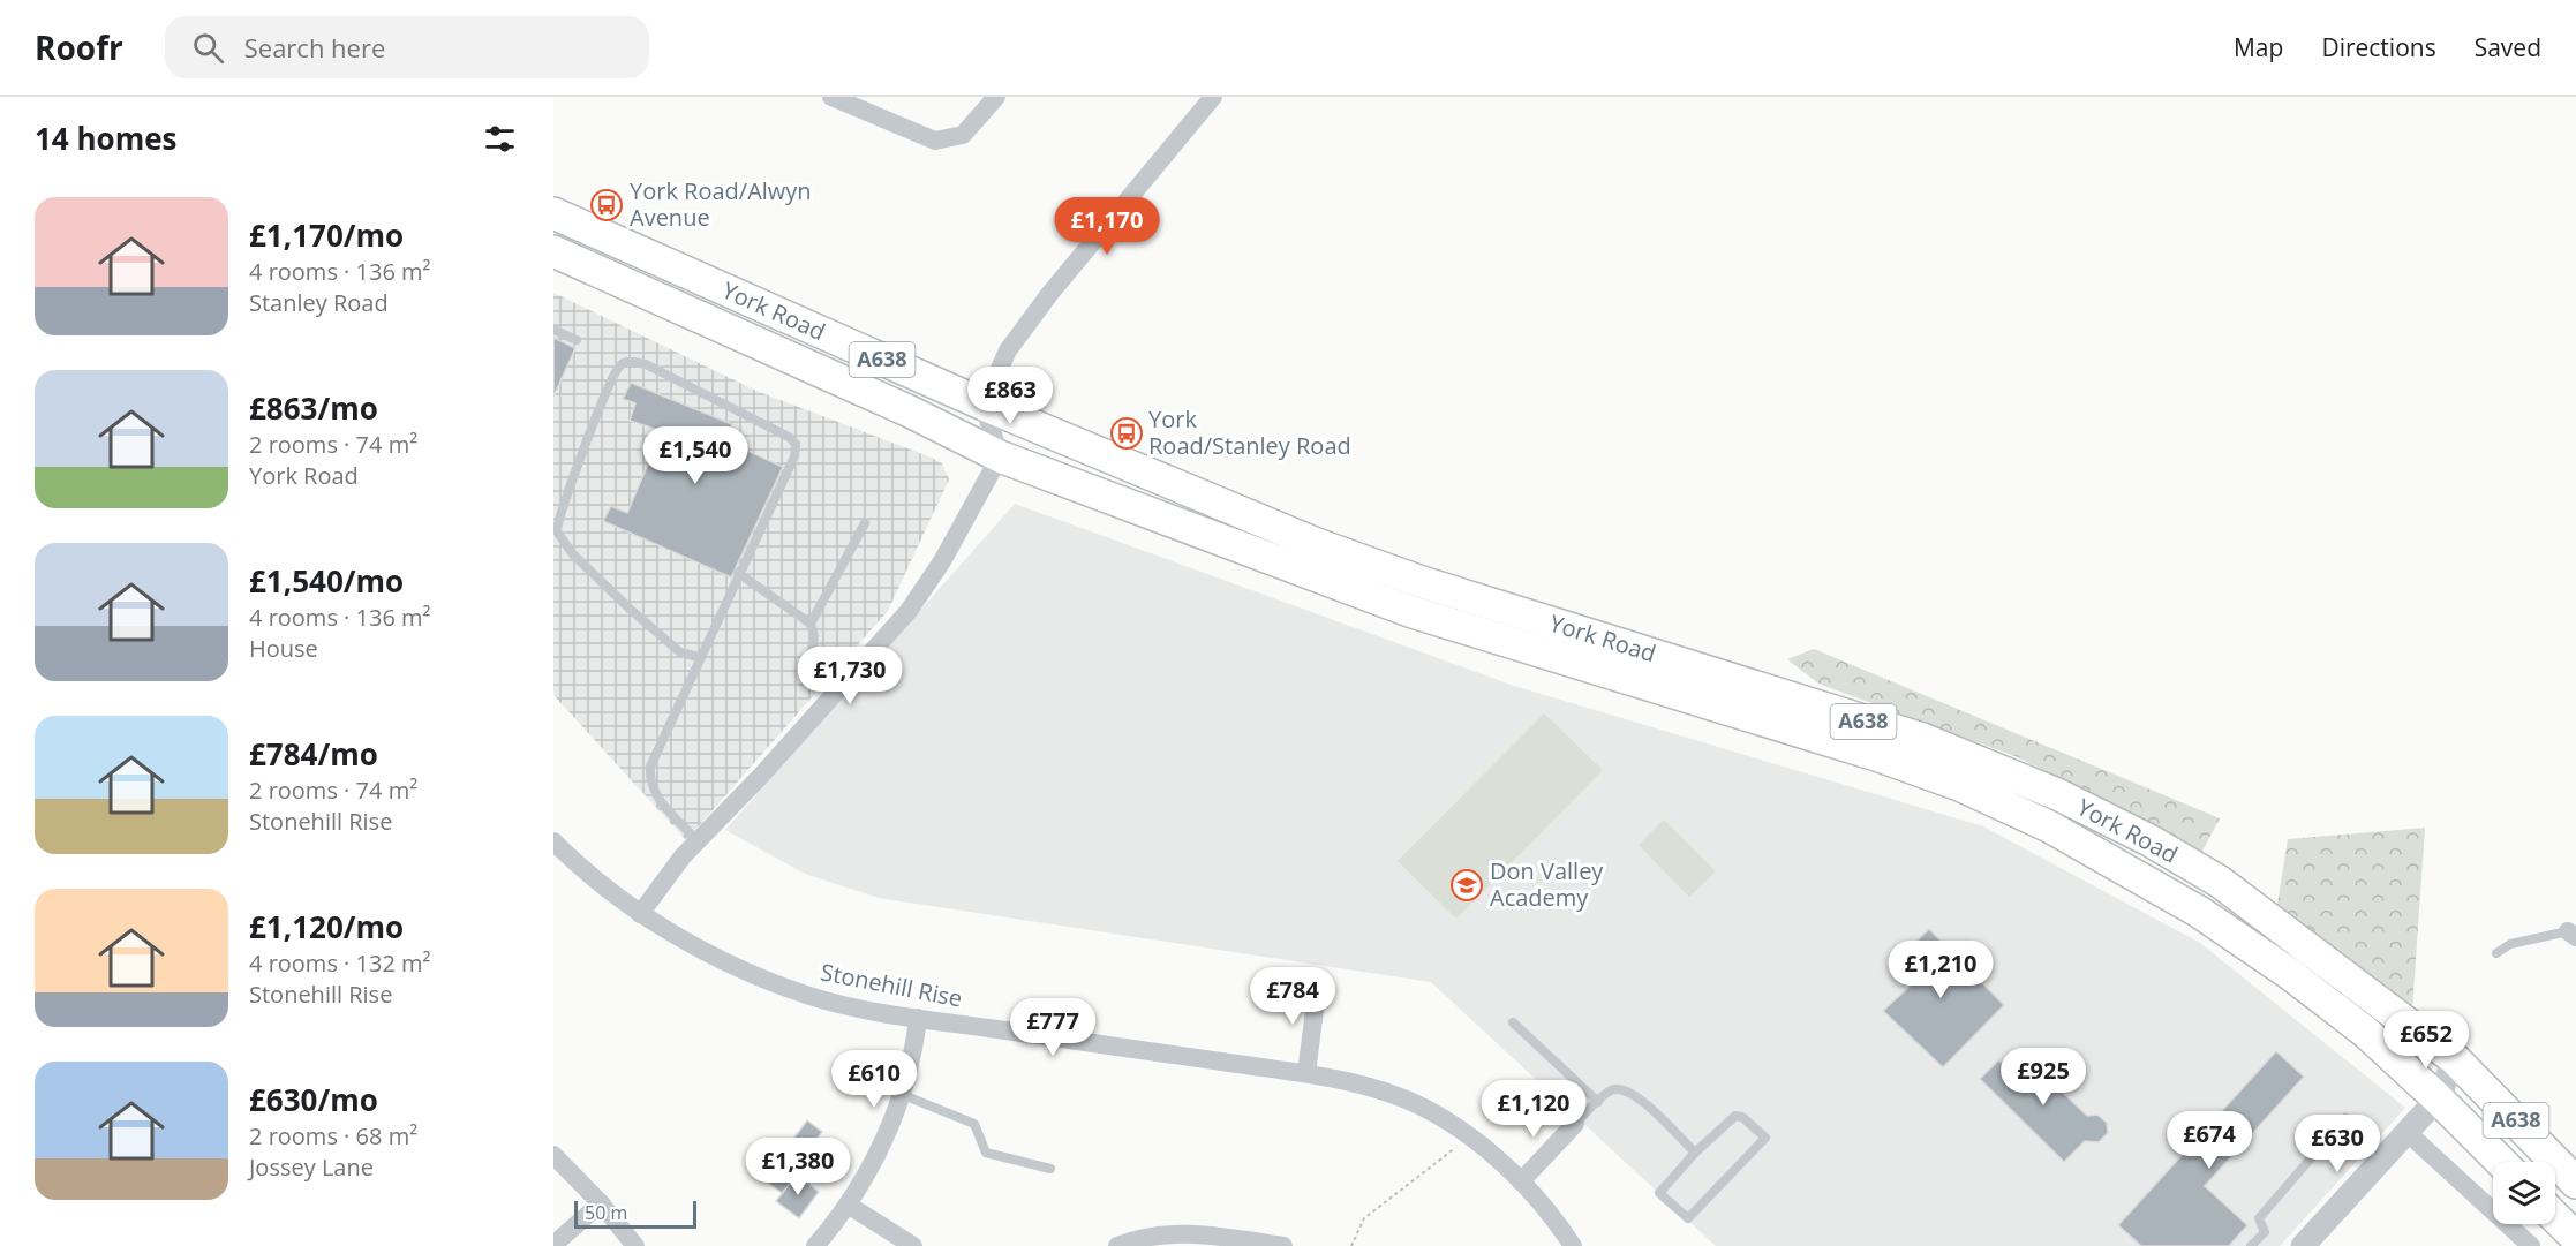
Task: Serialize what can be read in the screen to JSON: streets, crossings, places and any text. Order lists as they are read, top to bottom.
{
  "streets": {
    "highway": ["York Road", "A638"],
    "street": ["Stonehill Rise"]
  },
  "places": {
    "bus stop": ["York Road/Alwyn Avenue", "York Road/Stanley Road"],
    "school or university": ["Don Valley Academy"]
  },
  "scale_bar": "50 m",
  "page": {
    "header": "Roofr",
    "search": "Search here",
    "nav": ["Map", "Directions", "Saved"],
    "heading": "14 homes",
    "list": [
      {
        "name": "£1,170/mo",
        "note": "4 rooms · 136 m² · Stanley Road"
      },
      {
        "name": "£863/mo",
        "note": "2 rooms · 74 m² · York Road"
      },
      {
        "name": "£1,540/mo",
        "note": "4 rooms · 136 m² · House"
      },
      {
        "name": "£784/mo",
        "note": "2 rooms · 74 m² · Stonehill Rise"
      },
      {
        "name": "£1,120/mo",
        "note": "4 rooms · 132 m² · Stonehill Rise"
      },
      {
        "name": "£630/mo",
        "note": "2 rooms · 68 m² · Jossey Lane"
      }
    ],
    "price": [
      "£1,170",
      "£863",
      "£1,540",
      "£1,730",
      "£1,210",
      "£784",
      "£777",
      "£652",
      "£925",
      "£610",
      "£1,120",
      "£674",
      "£630",
      "£1,380"
    ],
    "scale": "50 m"
  }
}
